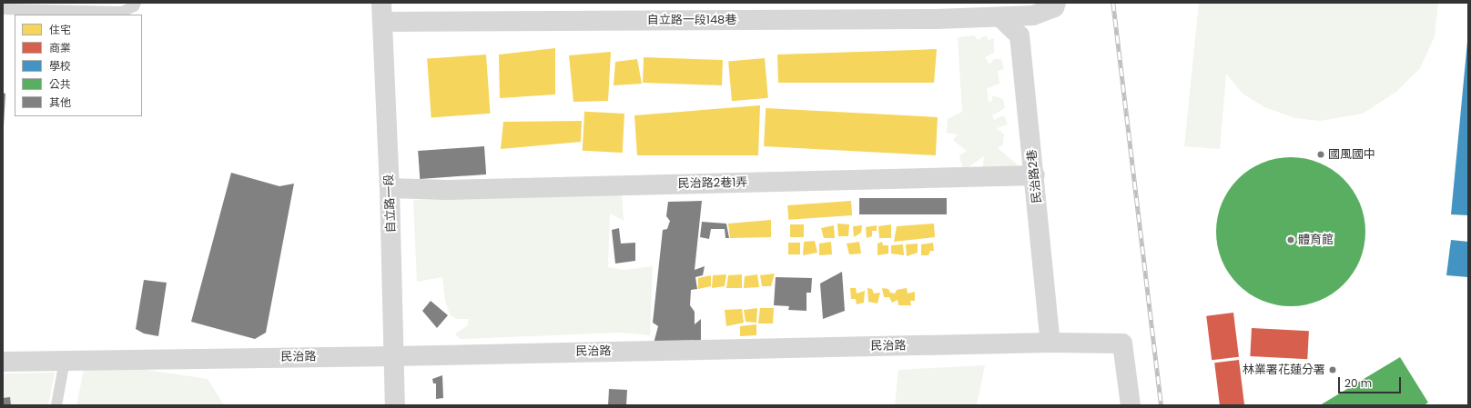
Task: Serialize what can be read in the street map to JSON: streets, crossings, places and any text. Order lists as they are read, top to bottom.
{
  "streets": {
    "street": [
      "自立路一段148巷",
      "民治路2巷",
      "民治路2巷1弄",
      "自立路一段",
      "民治路"
    ]
  },
  "crossings": [
    ["自立路一段148巷", "民治路2巷"],
    ["自立路一段148巷", "自立路一段"],
    ["民治路2巷", "民治路2巷1弄"],
    ["民治路2巷", "民治路"],
    ["民治路2巷1弄", "自立路一段"],
    ["自立路一段", "民治路"]
  ],
  "places": ["國風國中", "體育館", "林業署花蓮分署"],
  "legend": [
    "住宅",
    "商業",
    "學校",
    "公共",
    "其他"
  ],
  "scale_bar": "20 m"
}
